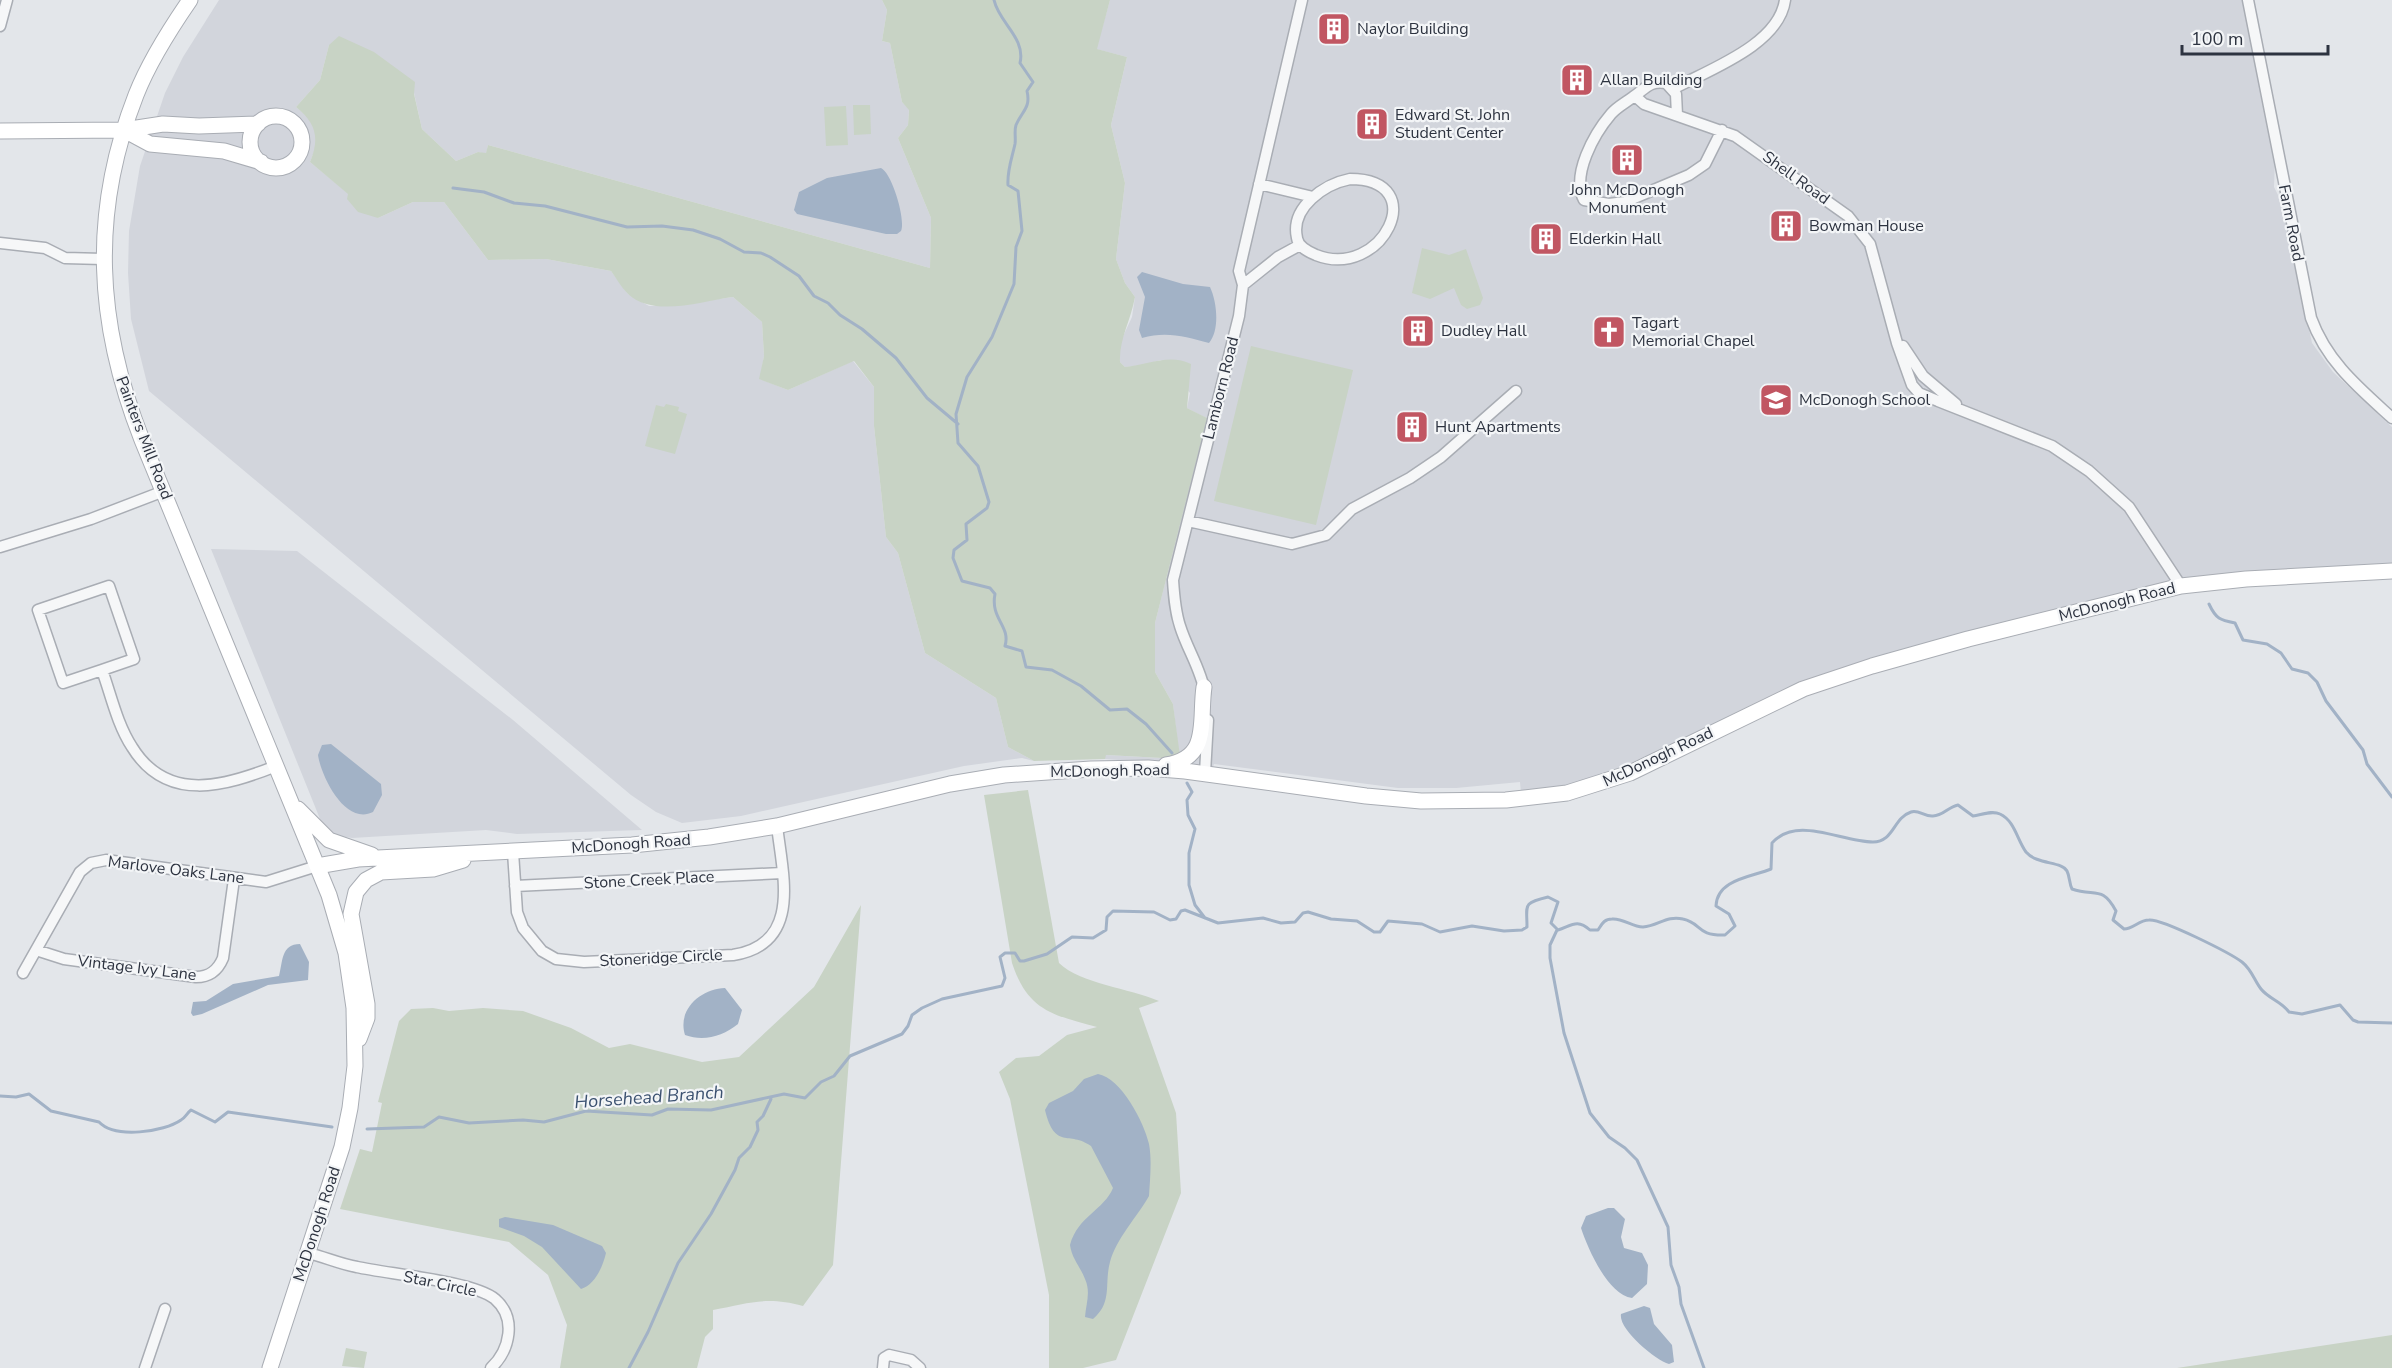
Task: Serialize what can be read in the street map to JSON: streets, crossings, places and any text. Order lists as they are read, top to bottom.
{
  "streets": {
    "main road": ["Painters Mill Road", "McDonogh Road"],
    "street": [
      "Shell Road",
      "Farm Road",
      "Lamborn Road",
      "Marlove Oaks Lane",
      "Stone Creek Place",
      "Stoneridge Circle",
      "Vintage Ivy Lane",
      "Star Circle"
    ]
  },
  "crossings": [
    ["Shell Road", "McDonogh Road"],
    ["Lamborn Road", "McDonogh Road"],
    ["Painters Mill Road", "McDonogh Road"],
    ["Painters Mill Road", "Marlove Oaks Lane"],
    ["McDonogh Road", "Marlove Oaks Lane"],
    ["McDonogh Road", "Stoneridge Circle"],
    ["McDonogh Road", "Star Circle"],
    ["Marlove Oaks Lane", "Vintage Ivy Lane"],
    ["Stone Creek Place", "Stoneridge Circle"]
  ],
  "water": ["Horsehead Branch"],
  "places": {
    "building": [
      "Naylor Building",
      "Allan Building",
      "Edward St. John Student Center",
      "John McDonogh Monument",
      "Bowman House",
      "Elderkin Hall",
      "Dudley Hall",
      "Hunt Apartments"
    ],
    "church": ["Tagart Memorial Chapel"],
    "school or university": ["McDonogh School"]
  },
  "scale_bar": "100 m"
}
